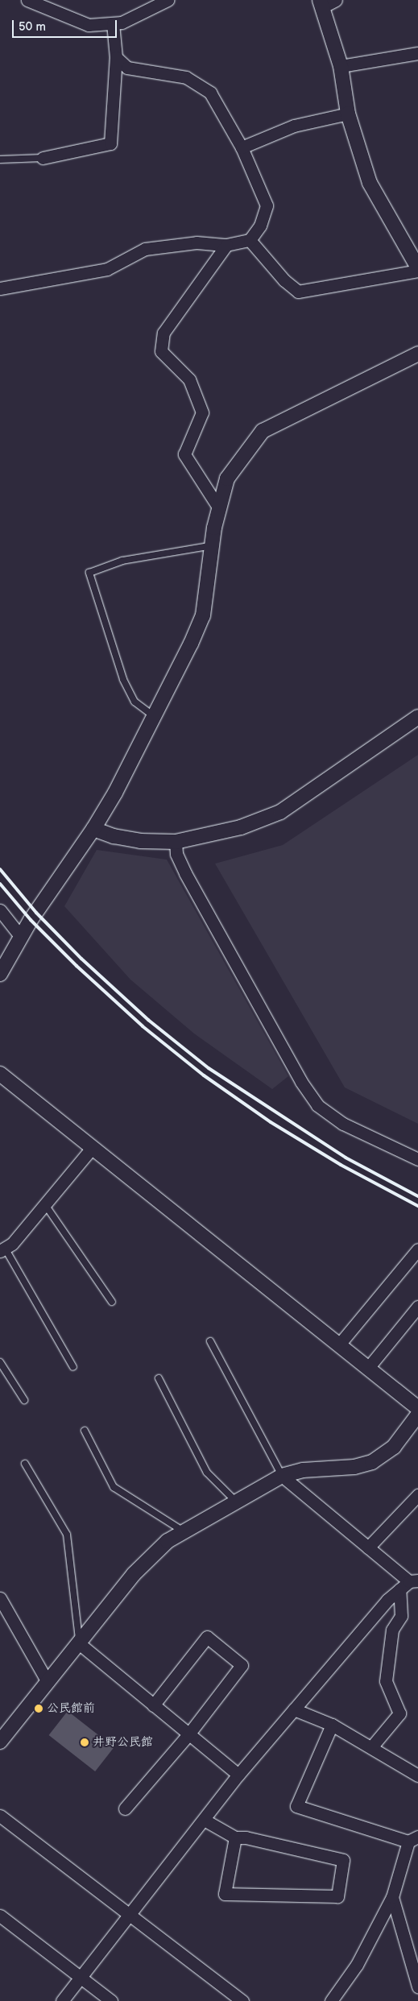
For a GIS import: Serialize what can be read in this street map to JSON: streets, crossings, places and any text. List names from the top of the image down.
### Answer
{
  "places": ["公民館前", "井野公民館"],
  "scale_bar": "50 m"
}
